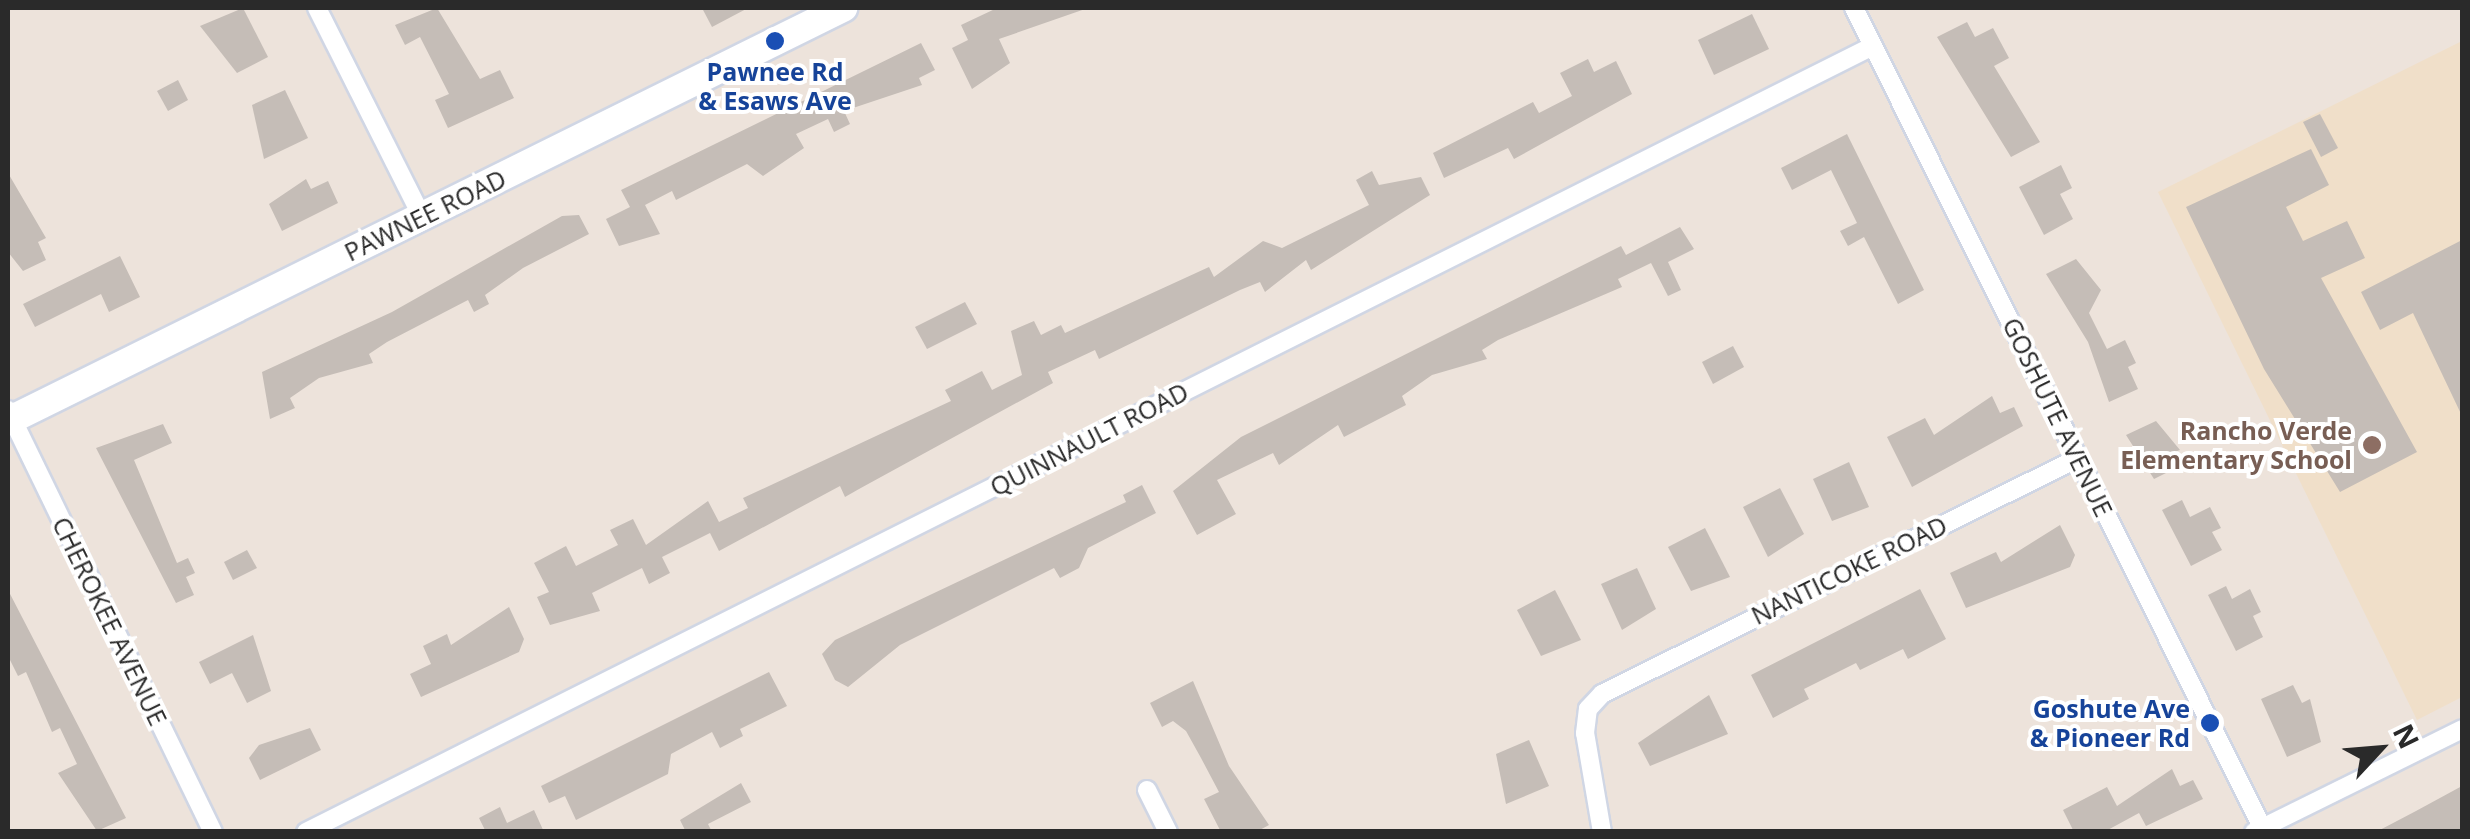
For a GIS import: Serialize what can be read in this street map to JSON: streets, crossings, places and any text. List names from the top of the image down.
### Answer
{
  "streets": {
    "street": [
      "PAWNEE ROAD",
      "GOSHUTE AVENUE",
      "QUINNAULT ROAD",
      "NANTICOKE ROAD",
      "CHEROKEE AVENUE"
    ]
  },
  "crossings": [
    ["PAWNEE ROAD", "CHEROKEE AVENUE"],
    ["GOSHUTE AVENUE", "QUINNAULT ROAD"],
    ["GOSHUTE AVENUE", "NANTICOKE ROAD"]
  ],
  "places": ["Pawnee Rd & Esaws Ave", "Rancho Verde Elementary School", "Goshute Ave & Pioneer Rd"],
  "north": "top right"
}
